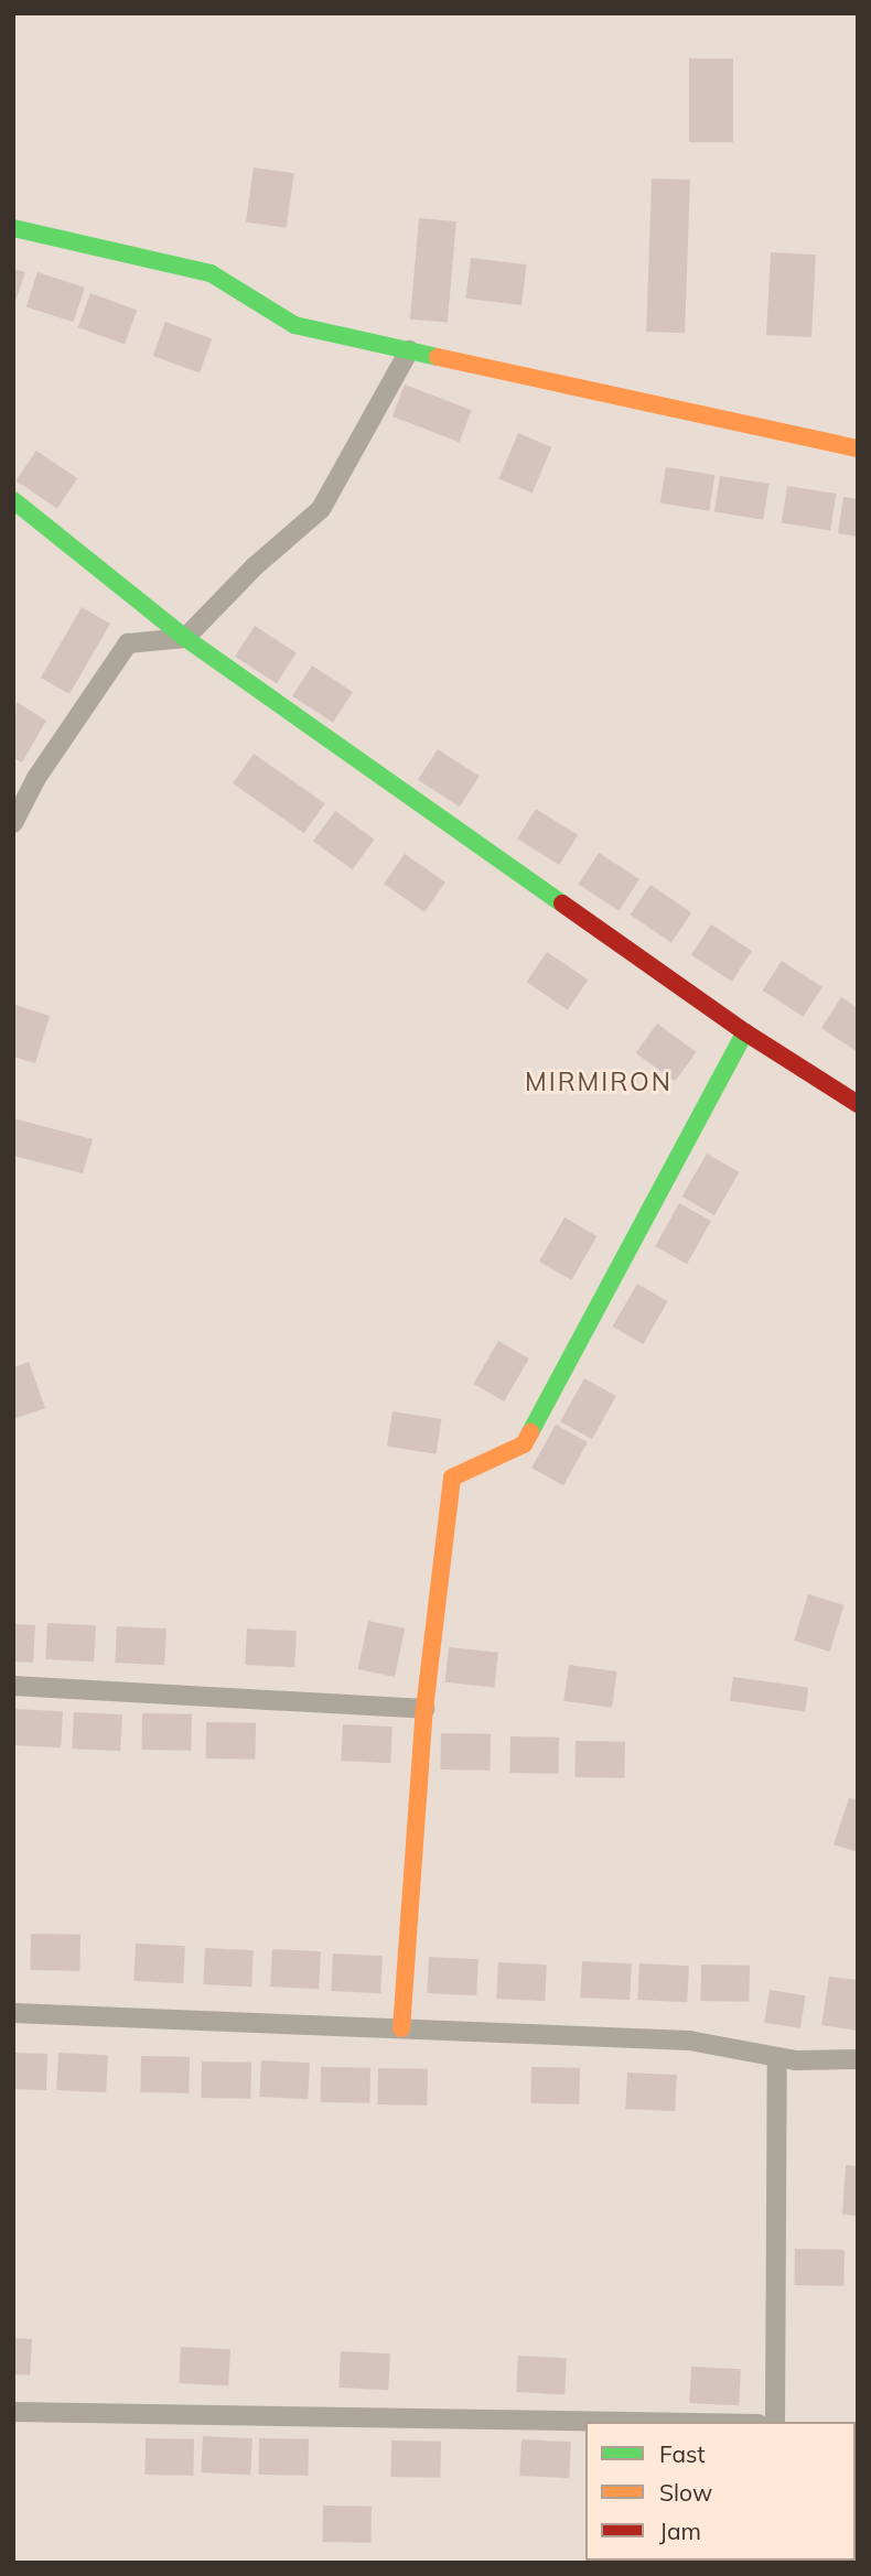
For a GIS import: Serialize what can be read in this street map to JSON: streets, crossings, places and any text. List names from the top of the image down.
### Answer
{
  "districts": ["MIRMIRON"],
  "legend": ["Fast", "Slow", "Jam"]
}
